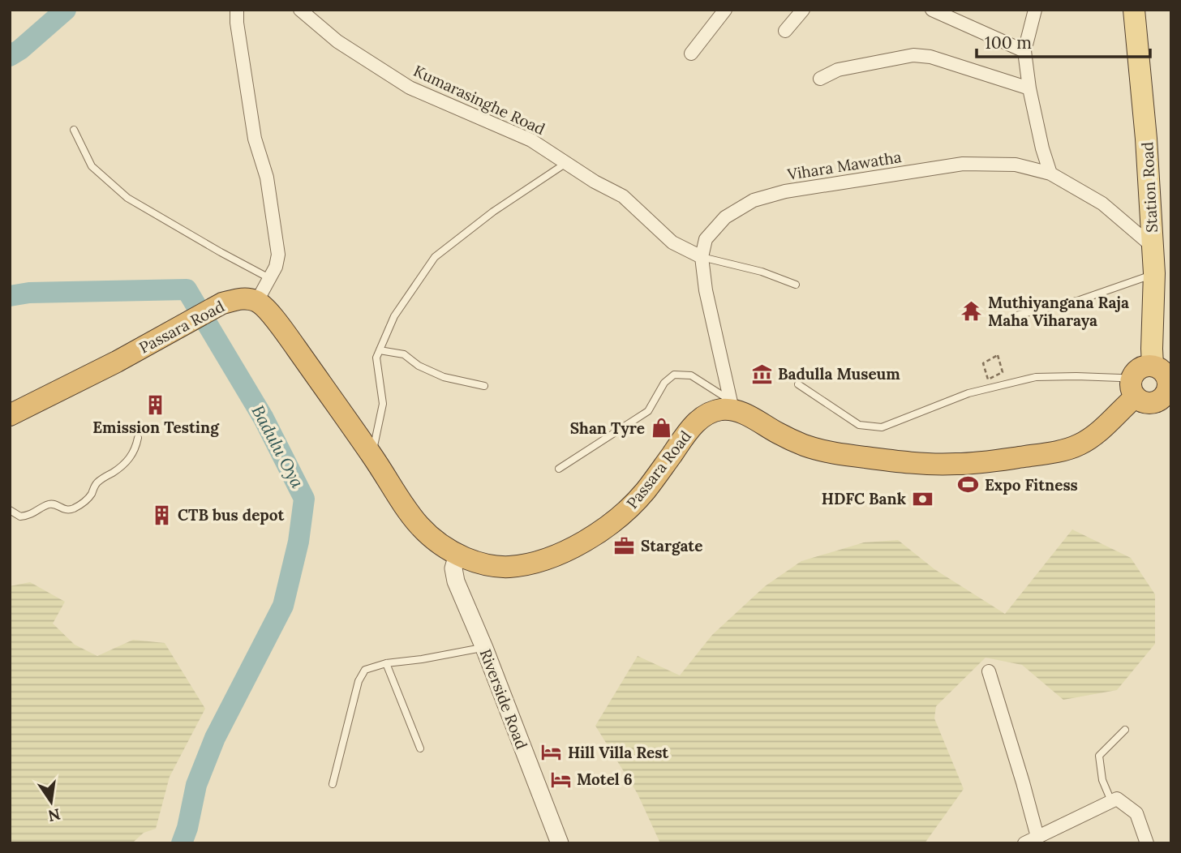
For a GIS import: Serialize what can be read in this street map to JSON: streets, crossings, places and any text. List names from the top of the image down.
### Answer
{
  "streets": {
    "highway": ["Passara Road"],
    "main road": ["Station Road"],
    "street": ["Kumarasinghe Road", "Vihara Mawatha", "Riverside Road"]
  },
  "crossings": [
    ["Kumarasinghe Road", "Vihara Mawatha"],
    ["Vihara Mawatha", "Station Road"],
    ["Vihara Mawatha", "Passara Road"],
    ["Passara Road", "Riverside Road"]
  ],
  "water": ["Badulu Oya"],
  "places": {
    "temple": ["Muthiyangana Raja Maha Viharaya"],
    "museum": ["Badulla Museum"],
    "building": ["Emission Testing", "CTB bus depot"],
    "shop": ["Shan Tyre"],
    "sports": ["Expo Fitness"],
    "bank": ["HDFC Bank"],
    "office": ["Stargate"],
    "hotel": ["Hill Villa Rest", "Motel 6"]
  },
  "scale_bar": "100 m",
  "north": "bottom"
}
